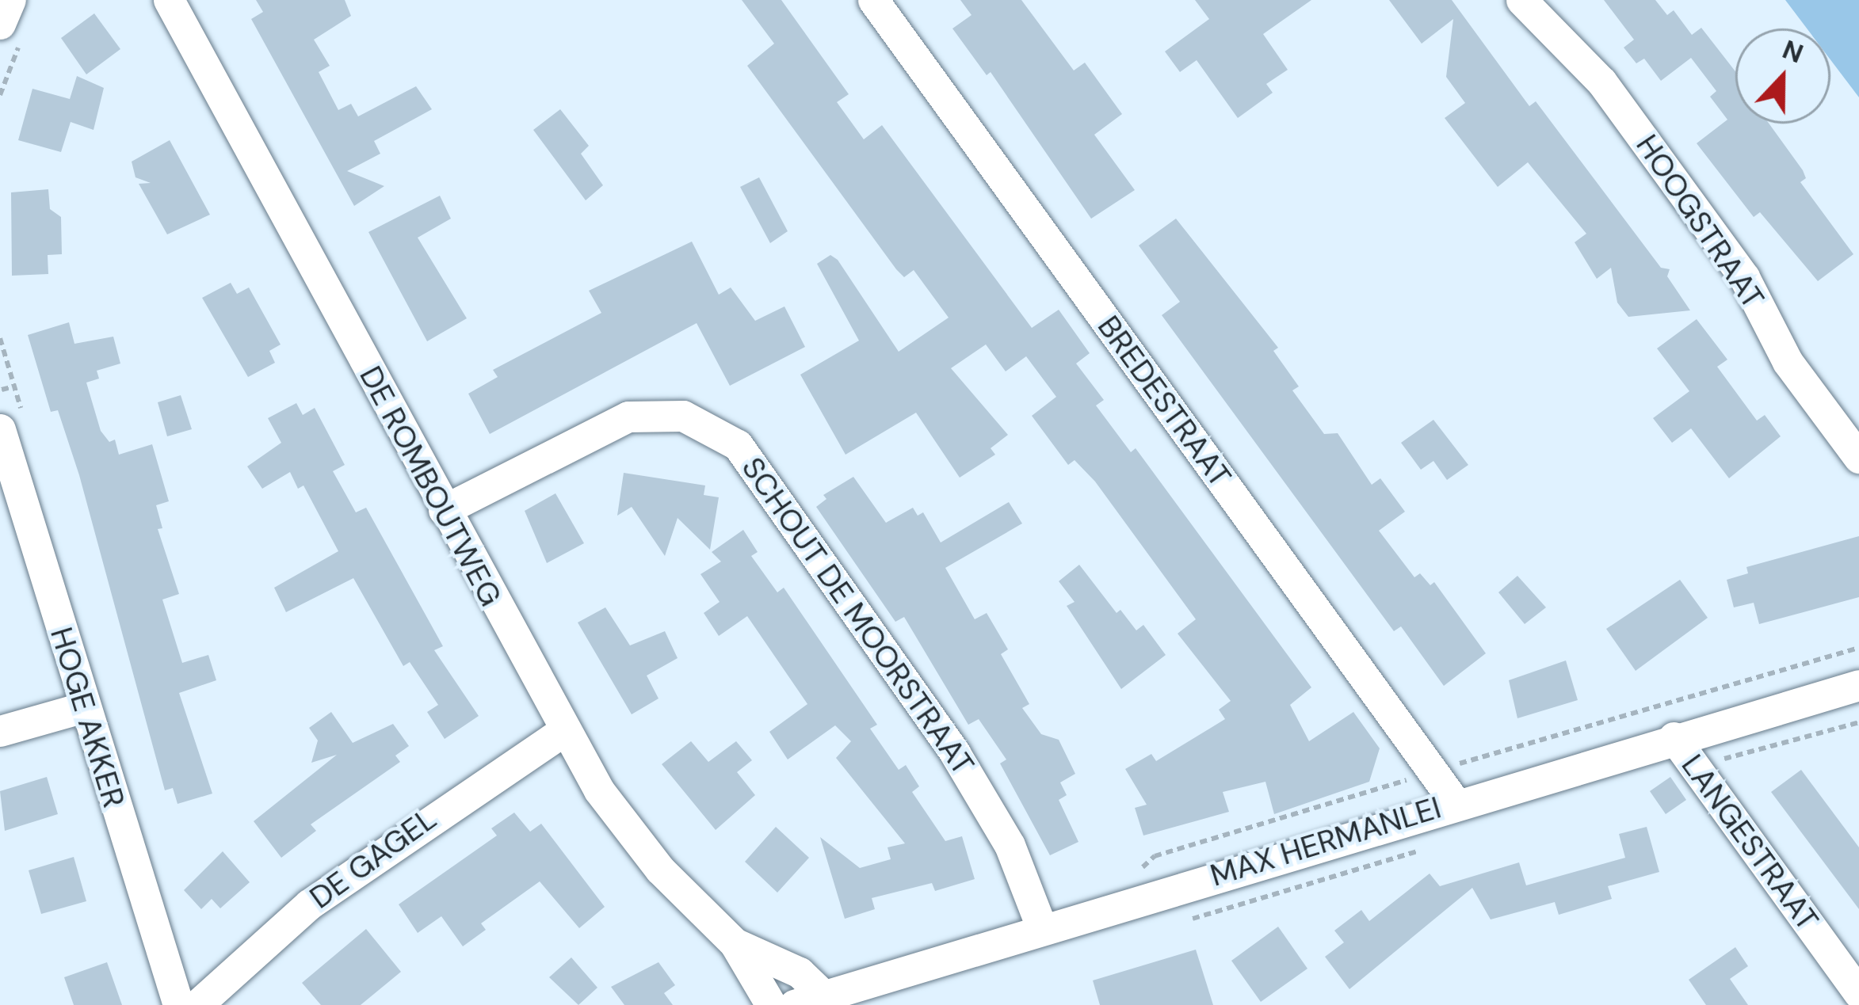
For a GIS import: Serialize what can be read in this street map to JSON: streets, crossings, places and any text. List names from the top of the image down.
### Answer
{
  "streets": {
    "street": [
      "HOOGSTRAAT",
      "BREDESTRAAT",
      "DE ROMBOUTWEG",
      "SCHOUT DE MOORSTRAAT",
      "HOGE AKKER",
      "MAX HERMANLEI",
      "LANGESTRAAT",
      "DE GAGEL"
    ]
  },
  "crossings": [
    ["BREDESTRAAT", "MAX HERMANLEI"],
    ["DE ROMBOUTWEG", "SCHOUT DE MOORSTRAAT"],
    ["DE ROMBOUTWEG", "MAX HERMANLEI"],
    ["DE ROMBOUTWEG", "DE GAGEL"],
    ["SCHOUT DE MOORSTRAAT", "MAX HERMANLEI"],
    ["MAX HERMANLEI", "LANGESTRAAT"]
  ],
  "north": "top"
}
